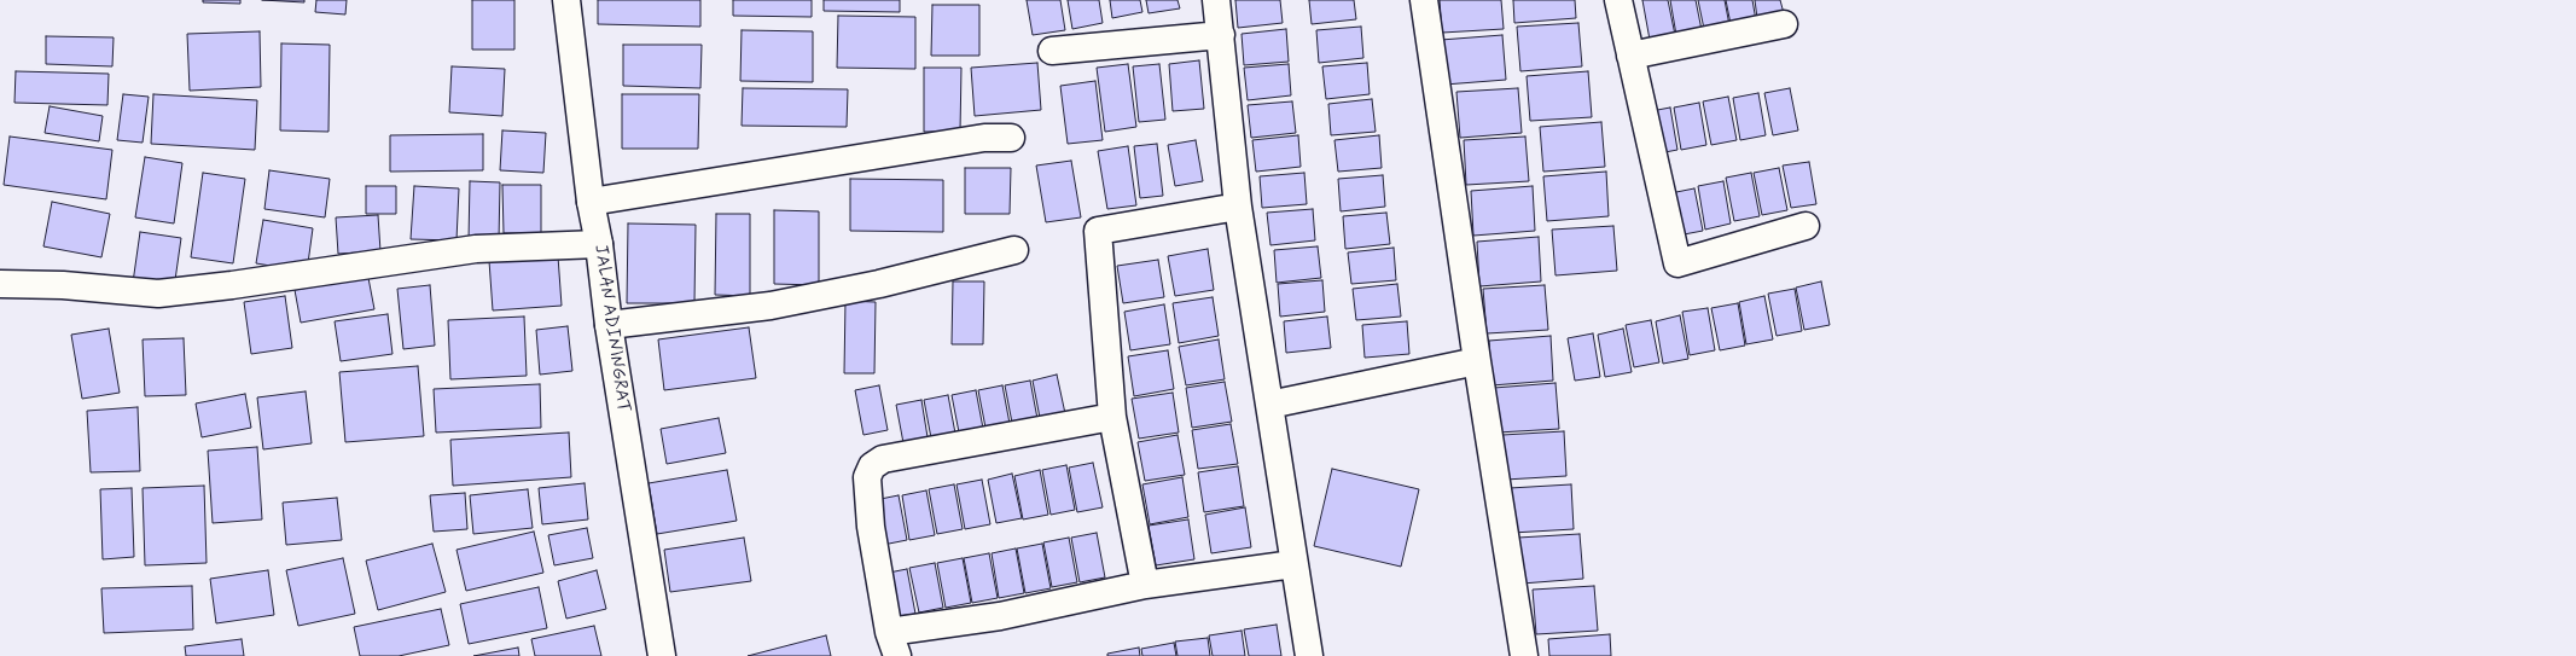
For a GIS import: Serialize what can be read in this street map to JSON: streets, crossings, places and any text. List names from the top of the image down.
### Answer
{
  "streets": {
    "street": ["JALAN ADININGRAT"]
  }
}
